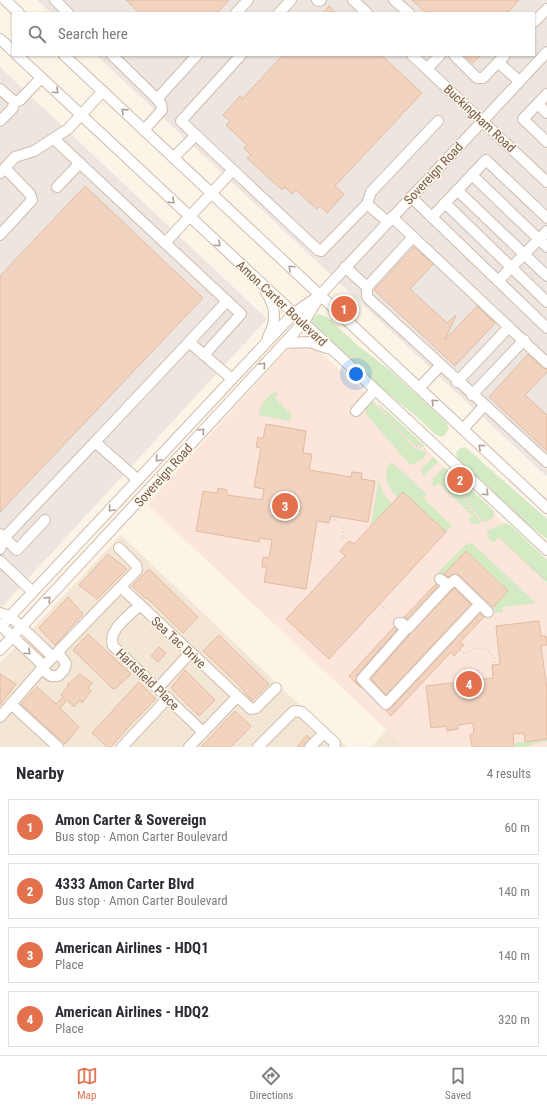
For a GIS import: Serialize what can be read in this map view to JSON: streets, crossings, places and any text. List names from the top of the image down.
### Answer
{
  "streets": {
    "street": [
      "Buckingham Road",
      "Sovereign Road",
      "Amon Carter Boulevard",
      "Sea Tac Drive",
      "Hartsfield Place"
    ]
  },
  "crossings": [
    ["Buckingham Road", "Sovereign Road"],
    ["Sovereign Road", "Amon Carter Boulevard"],
    ["Sea Tac Drive", "Hartsfield Place"]
  ],
  "page": {
    "search": "Search here",
    "pins": [
      "1",
      "2",
      "3",
      "4"
    ],
    "heading": ["Nearby", "4 results"],
    "list": [
      {
        "mark": "1",
        "name": "Amon Carter & Sovereign",
        "note": "Bus stop · Amon Carter Boulevard",
        "value": "60 m"
      },
      {
        "mark": "2",
        "name": "4333 Amon Carter Blvd",
        "note": "Bus stop · Amon Carter Boulevard",
        "value": "140 m"
      },
      {
        "mark": "3",
        "name": "American Airlines - HDQ1",
        "note": "Place",
        "value": "140 m"
      },
      {
        "mark": "4",
        "name": "American Airlines - HDQ2",
        "note": "Place",
        "value": "320 m"
      }
    ],
    "nav": ["Map", "Directions", "Saved"]
  }
}
